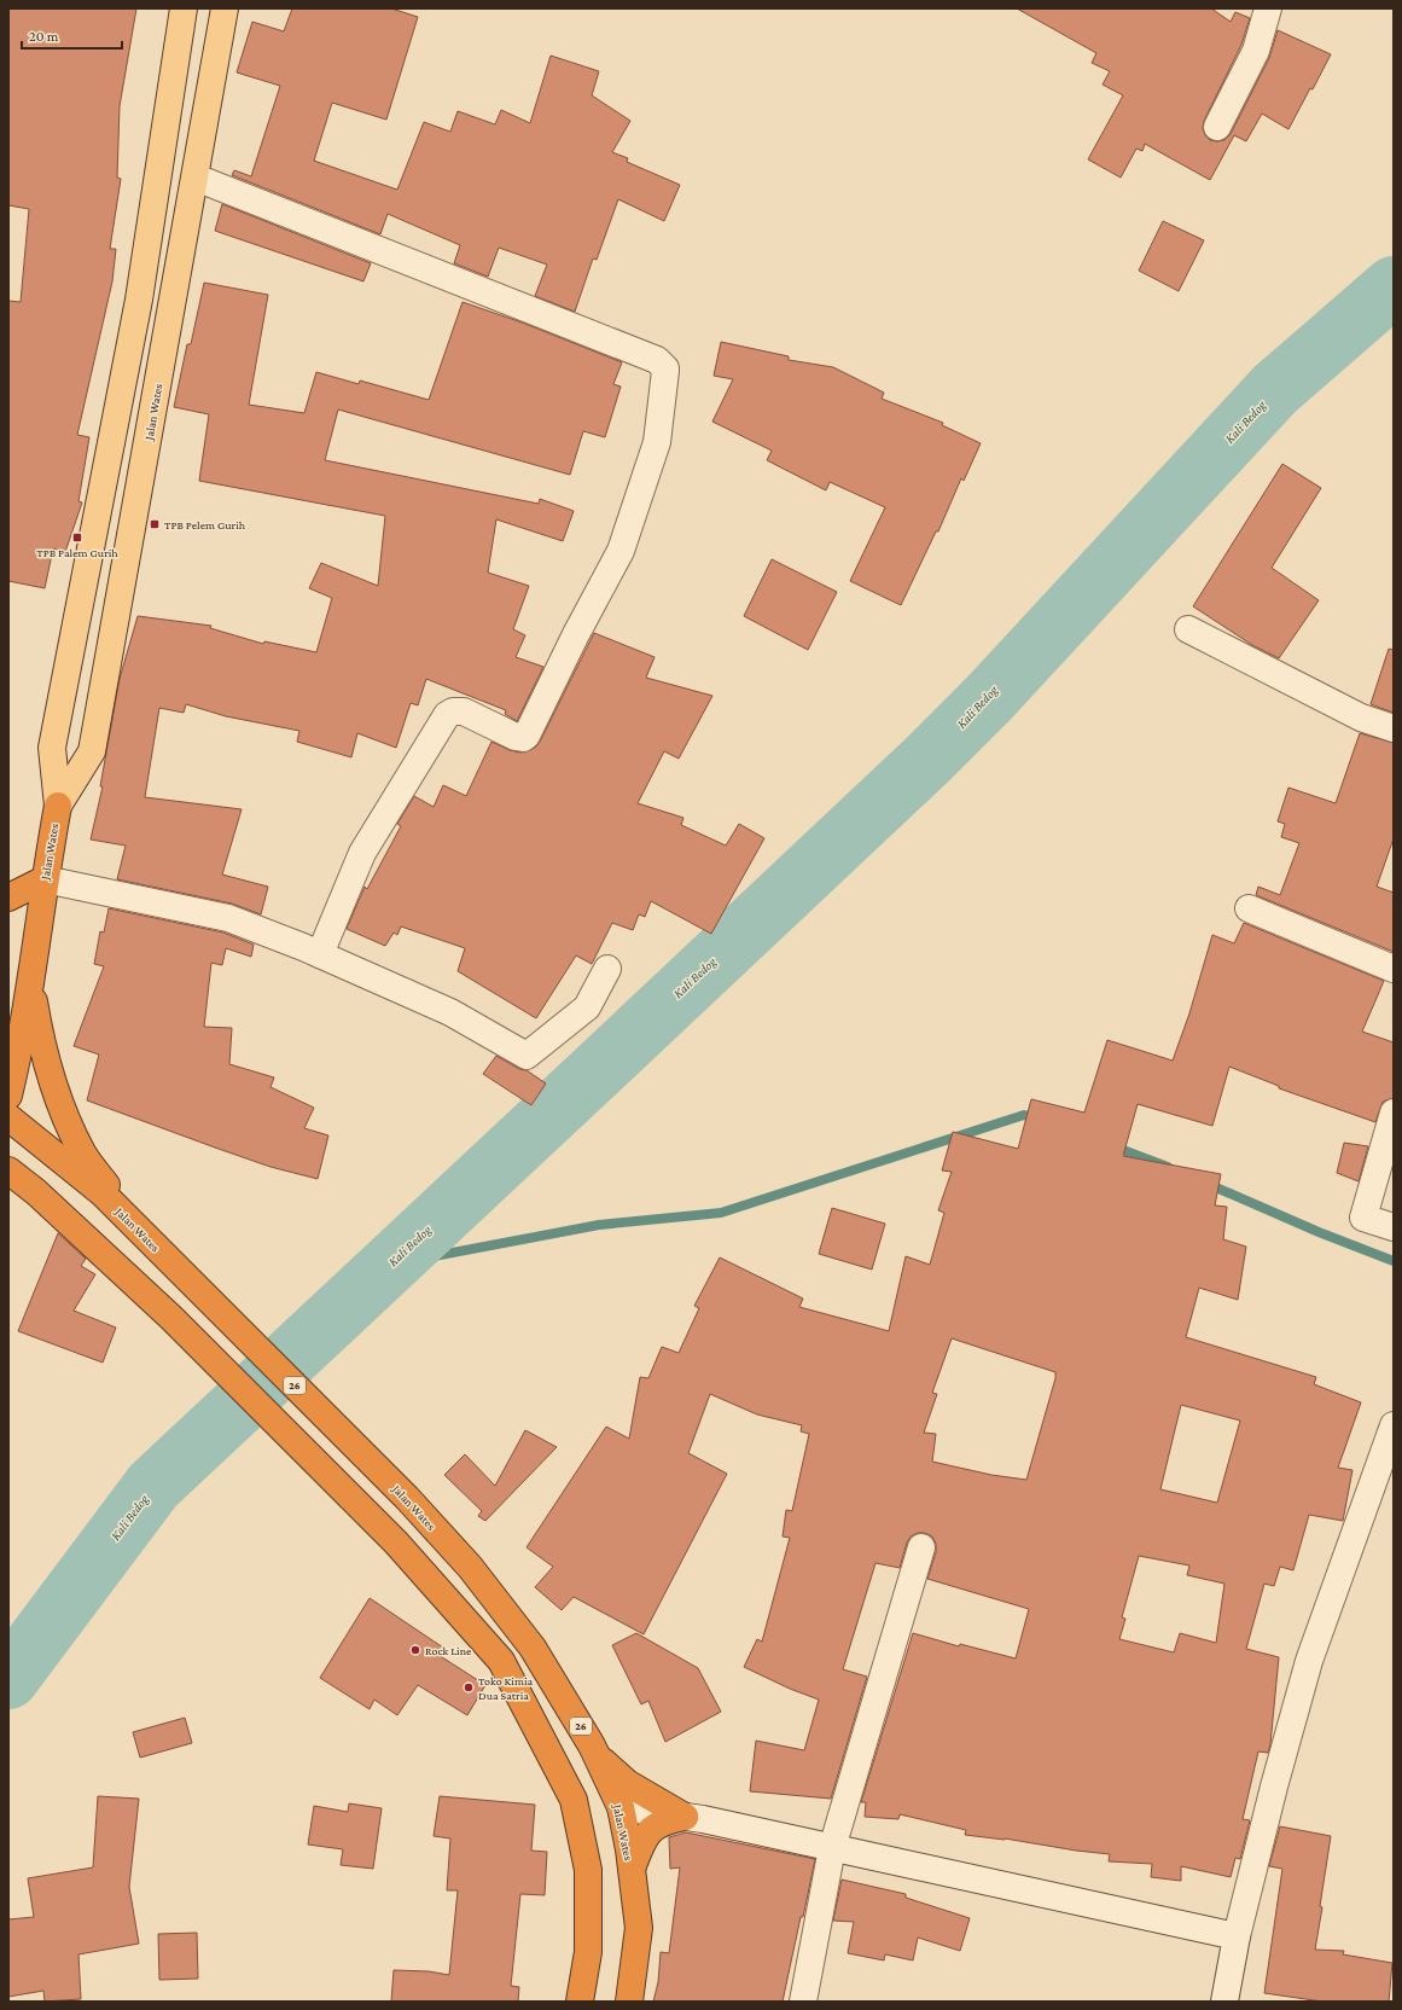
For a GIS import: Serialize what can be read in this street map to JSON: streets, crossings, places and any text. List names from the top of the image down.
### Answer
{
  "streets": {
    "highway": ["Jalan Wates", "26"]
  },
  "water": ["Kali Bedog"],
  "places": {
    "transit": ["TPB Pelem Gurih", "TPB Palem Gurih"],
    "other": ["Rock Line", "Toko Kimia Dua Satria"]
  },
  "scale_bar": "20 m"
}
